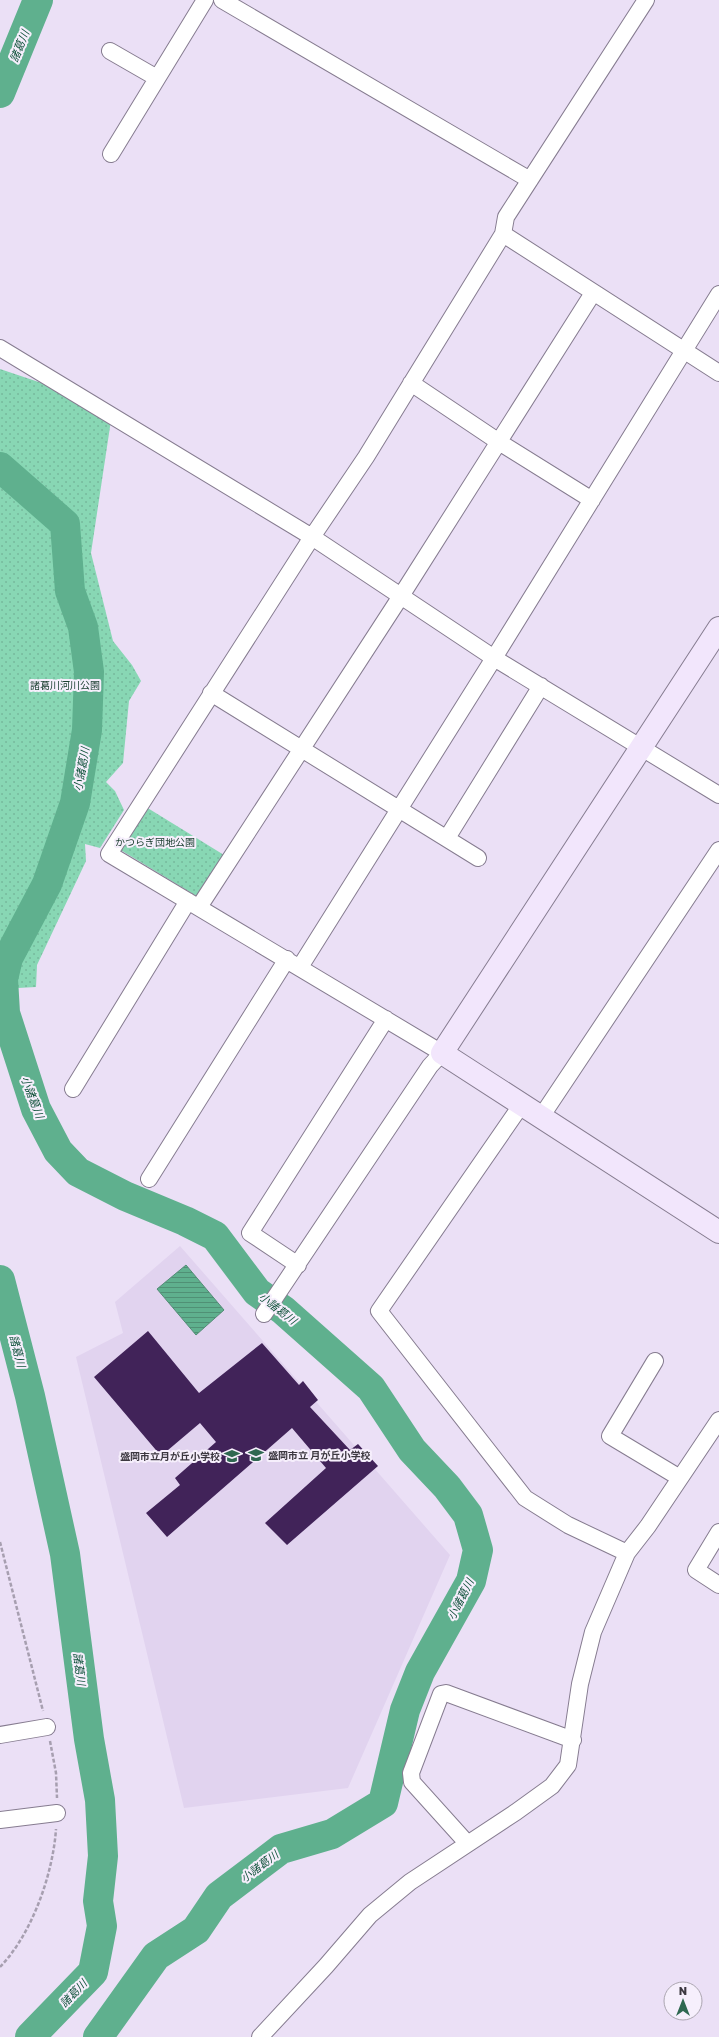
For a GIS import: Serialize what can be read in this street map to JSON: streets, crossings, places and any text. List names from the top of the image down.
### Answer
{
  "water": ["諸葛川", "小諸葛川"],
  "parks": ["諸葛川河川公園", "かつらぎ団地公園"],
  "places": {
    "school or university": ["盛岡市立 月が丘小学校", "盛岡市立月が丘小学校"]
  },
  "north": "top"
}
